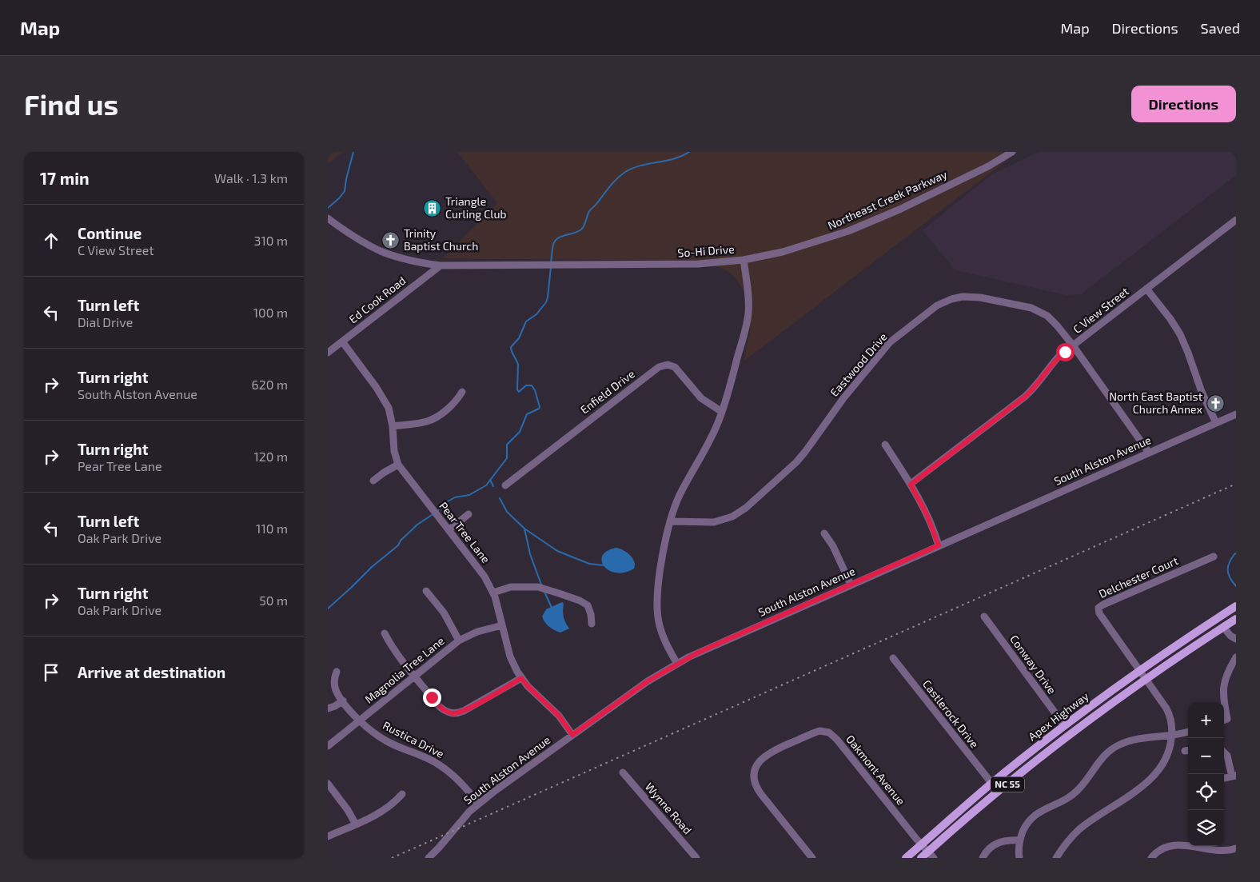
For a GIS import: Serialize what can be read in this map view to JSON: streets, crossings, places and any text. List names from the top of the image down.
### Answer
{
  "streets": {
    "main road": ["Apex Highway", "NC 55"],
    "street": [
      "Northeast Creek Parkway",
      "So-Hi Drive",
      "Ed Cook Road",
      "C View Street",
      "Eastwood Drive",
      "Enfield Drive",
      "South Alston Avenue",
      "Pear Tree Lane",
      "Delchester Court",
      "Conway Drive",
      "Magnolia Tree Lane",
      "Castlerock Drive",
      "Rustica Drive",
      "Oakmont Avenue",
      "Wynne Road"
    ]
  },
  "crossings": [
    ["Northeast Creek Parkway", "So-Hi Drive"],
    ["So-Hi Drive", "Ed Cook Road"],
    ["So-Hi Drive", "Eastwood Drive"],
    ["So-Hi Drive", "Enfield Drive"],
    ["So-Hi Drive", "South Alston Avenue"],
    ["Ed Cook Road", "Pear Tree Lane"],
    ["C View Street", "Eastwood Drive"],
    ["Eastwood Drive", "South Alston Avenue"],
    ["South Alston Avenue", "Pear Tree Lane"],
    ["South Alston Avenue", "Rustica Drive"],
    ["Pear Tree Lane", "Magnolia Tree Lane"],
    ["Delchester Court", "Apex Highway"],
    ["Conway Drive", "Apex Highway"],
    ["Magnolia Tree Lane", "Rustica Drive"],
    ["Castlerock Drive", "Apex Highway"],
    ["Apex Highway", "Oakmont Avenue"]
  ],
  "places": {
    "building": ["Triangle Curling Club"],
    "church": ["Trinity Baptist Church", "North East Baptist Church Annex"]
  },
  "page": {
    "header": "Map",
    "nav": ["Map", "Directions", "Saved"],
    "buttons": "Directions",
    "title": "Find us",
    "heading": ["17 min", "Walk · 1.3 km"],
    "list": [
      ["Continue", "C View Street", "310 m"],
      ["Turn left", "Dial Drive", "100 m"],
      ["Turn right", "South Alston Avenue", "620 m"],
      ["Turn right", "Pear Tree Lane", "120 m"],
      ["Turn left", "Oak Park Drive", "110 m"],
      ["Turn right", "Oak Park Drive", "50 m"],
      "Arrive at destination"
    ],
    "map_buttons": ["+", "−"]
  }
}
